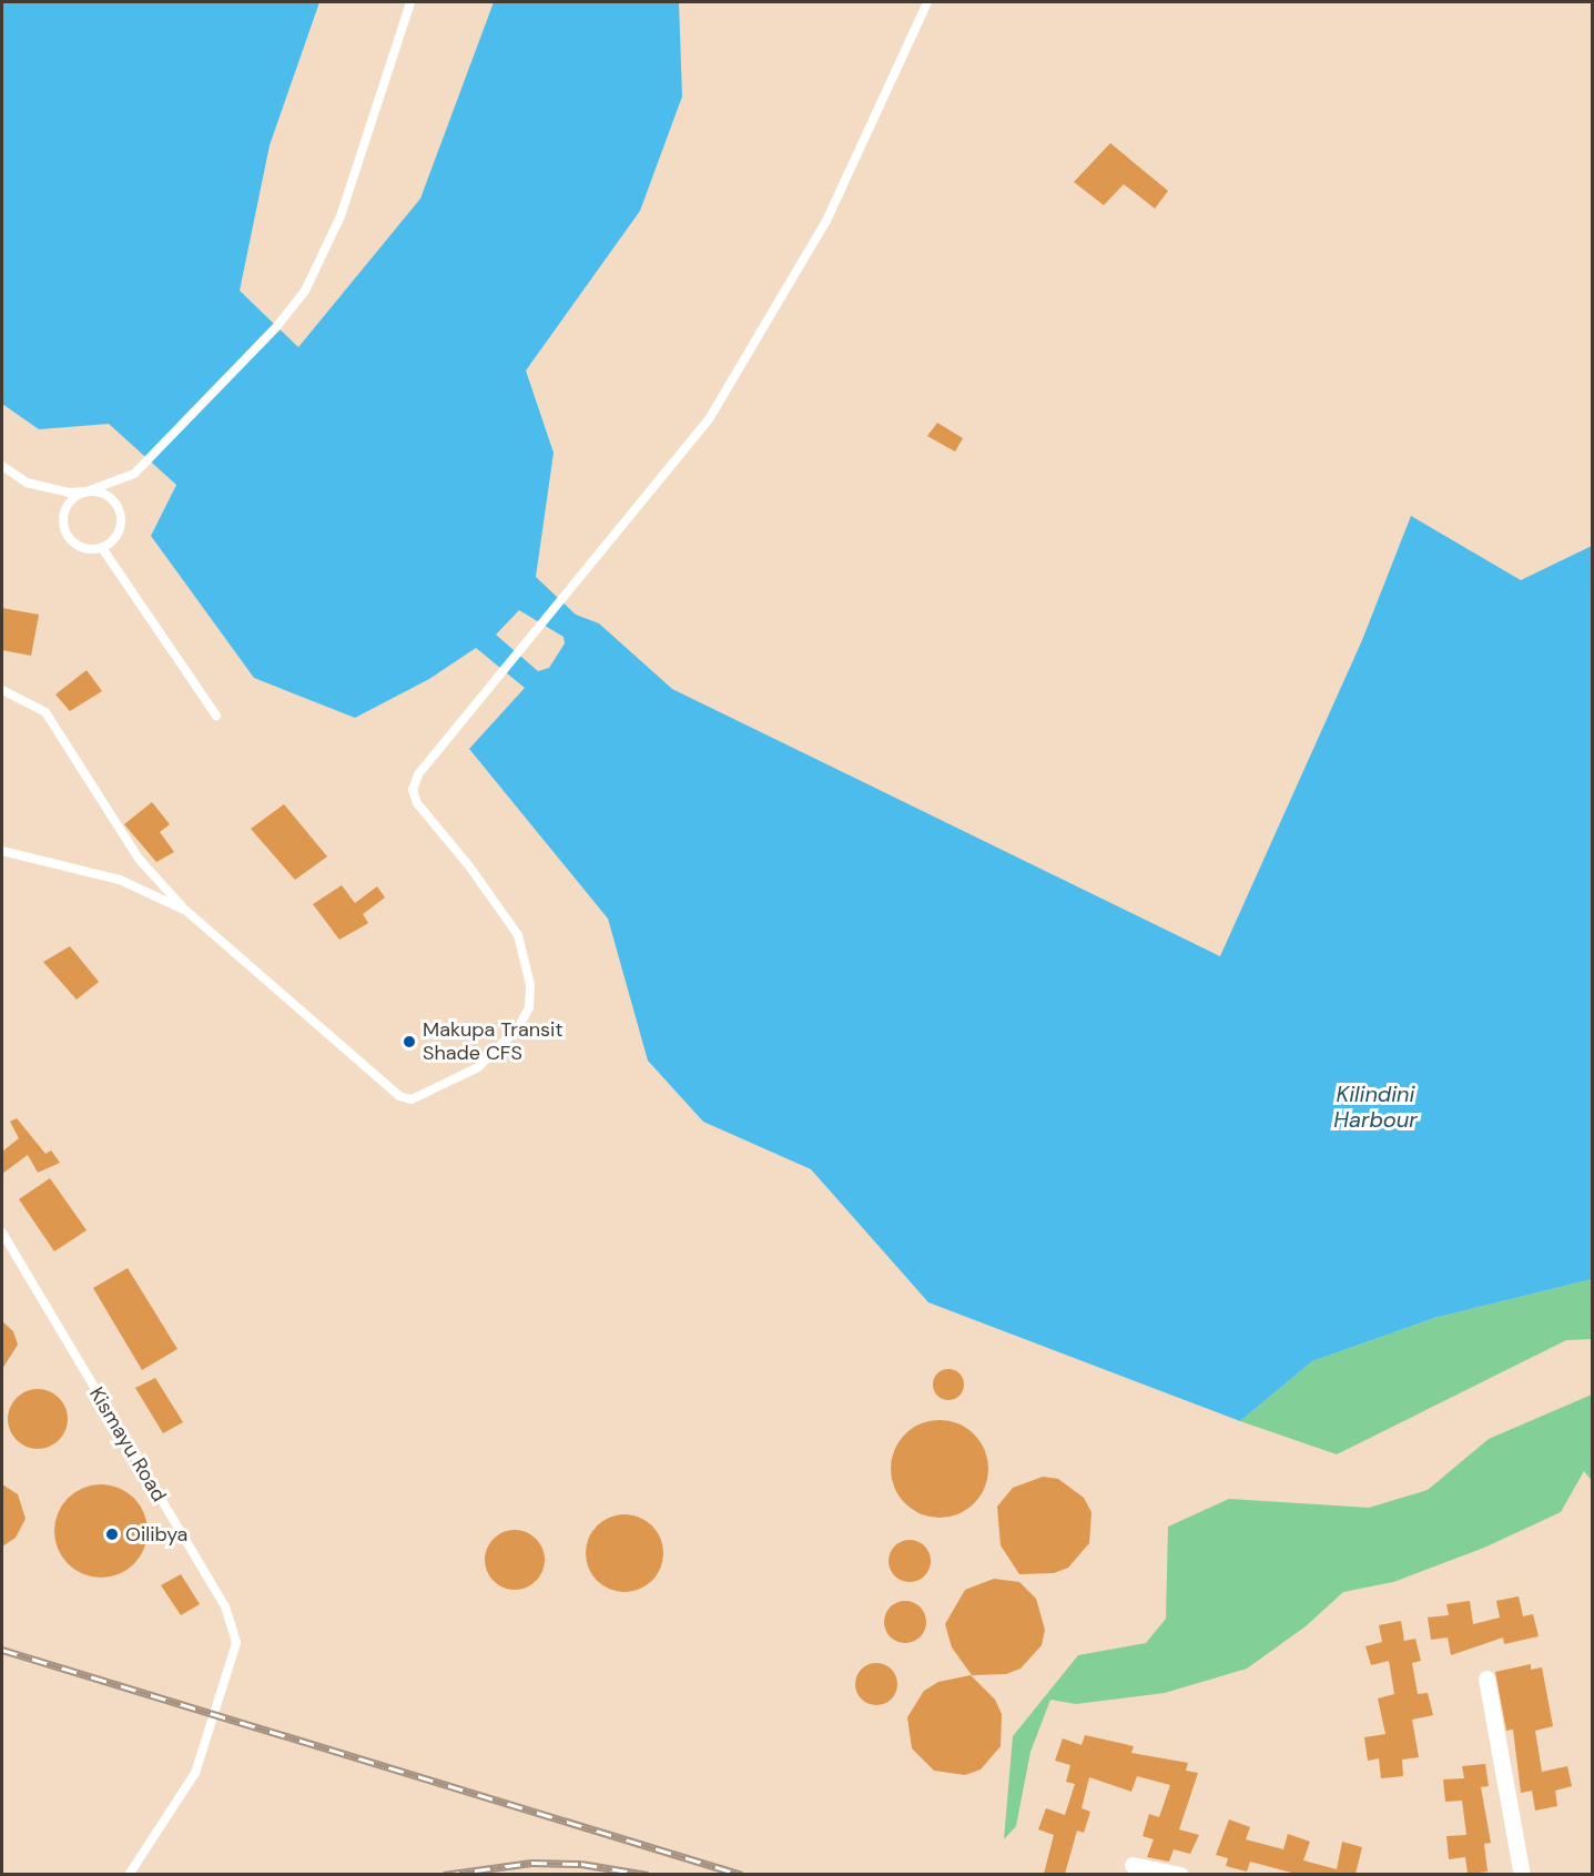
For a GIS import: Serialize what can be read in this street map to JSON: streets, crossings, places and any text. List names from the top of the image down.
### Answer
{
  "streets": {
    "lane": ["Kismayu Road"]
  },
  "water": ["Kilindini Harbour"],
  "places": ["Makupa Transit Shade CFS", "Oilibya"]
}
